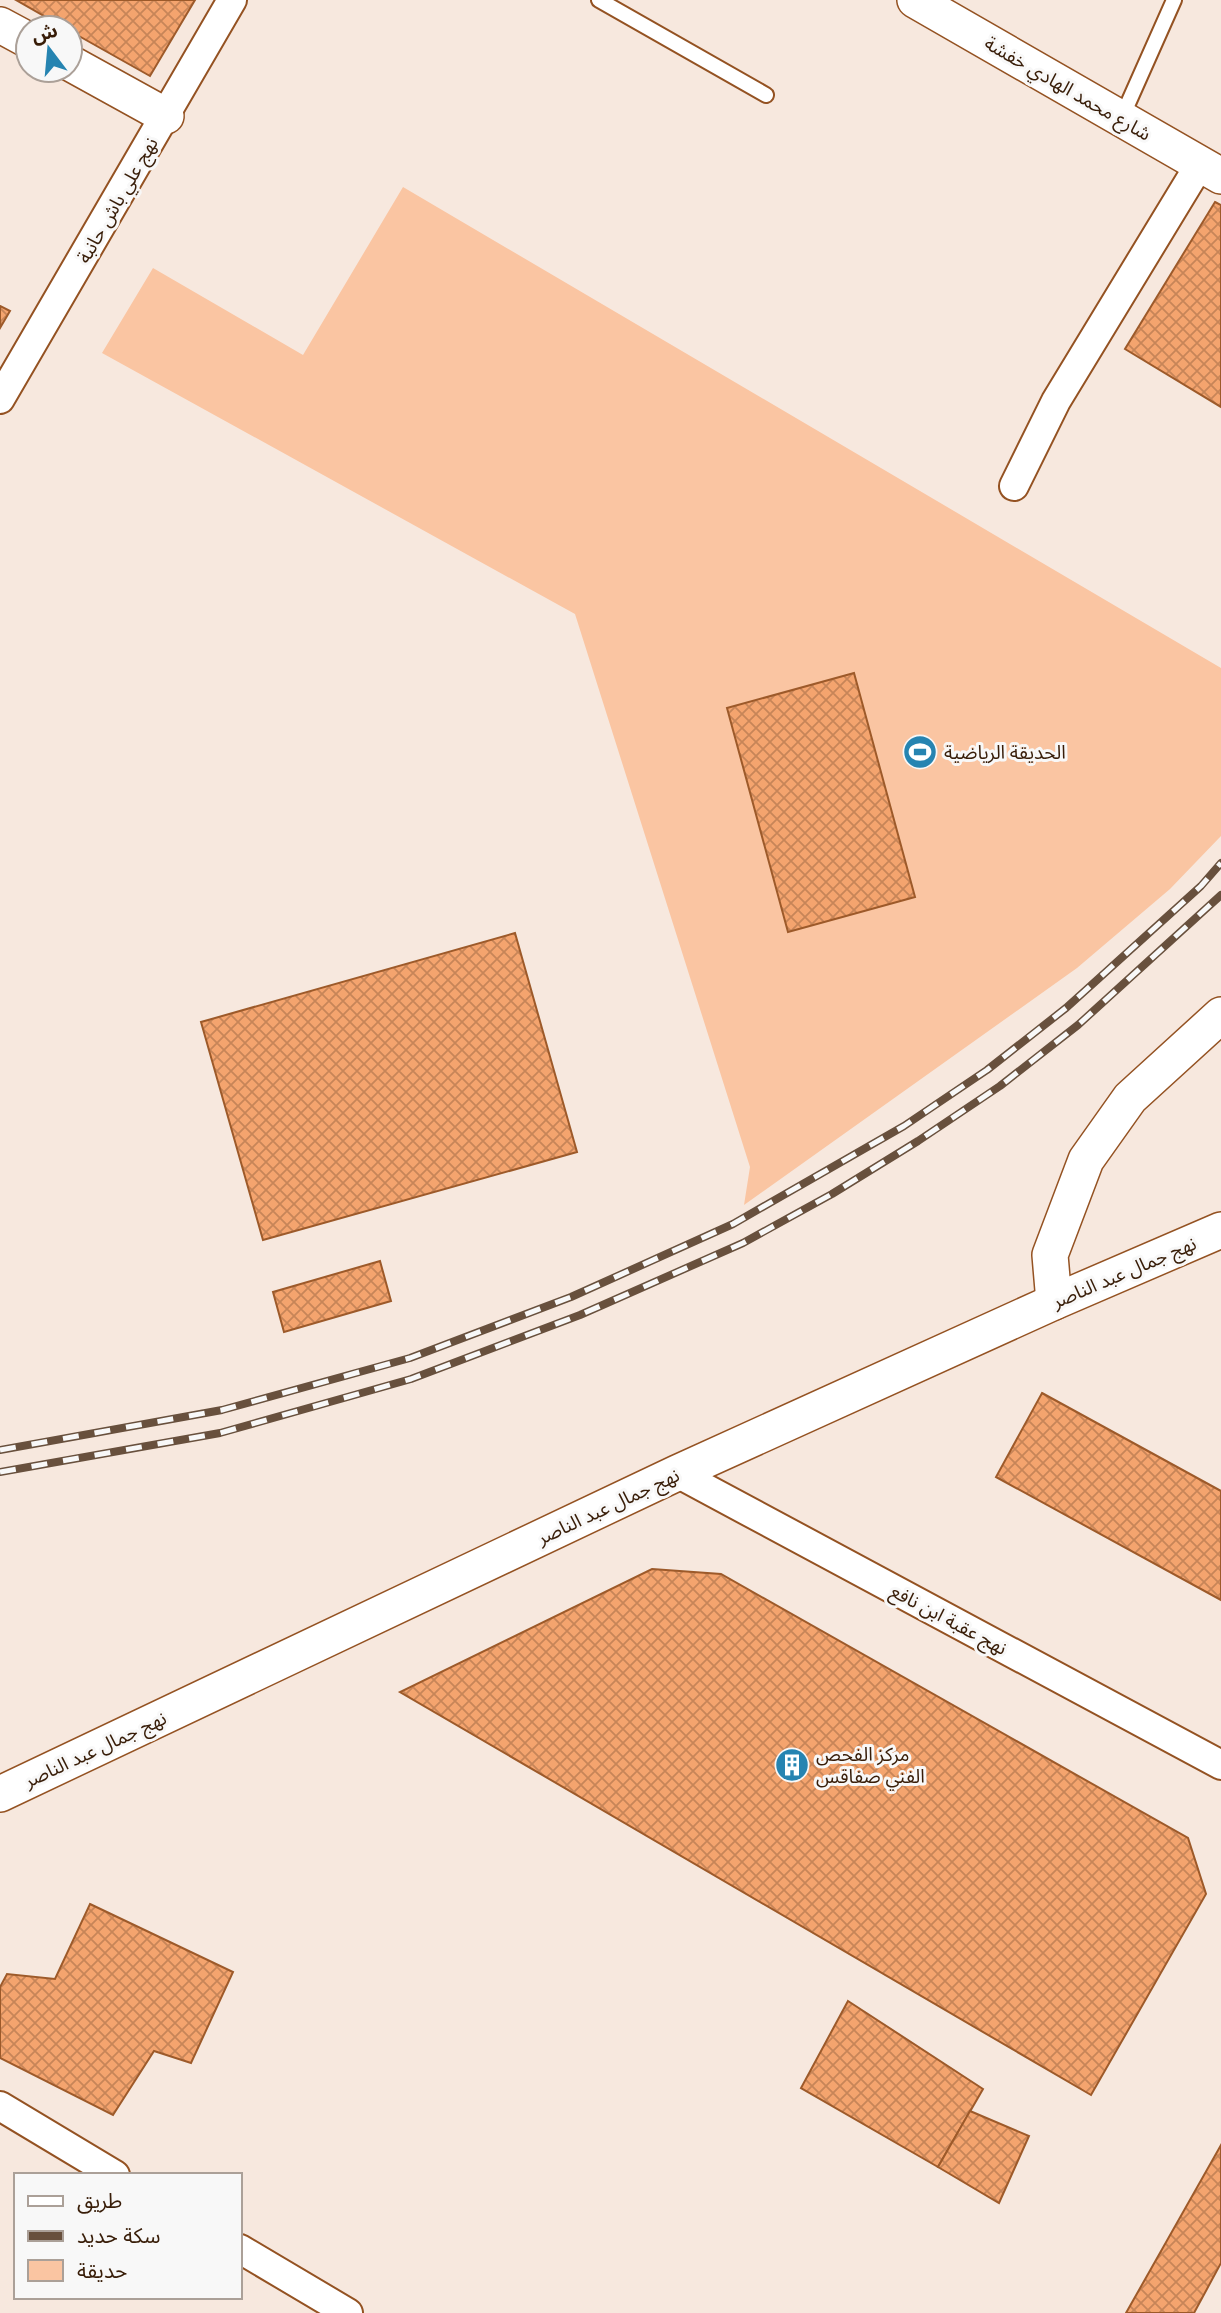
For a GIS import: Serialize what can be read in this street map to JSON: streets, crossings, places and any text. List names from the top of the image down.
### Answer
{
  "streets": {
    "street": [
      "شارع محمد الهادي خفشة",
      "نهج علي باش حانبة",
      "نهج جمال عبد الناصر",
      "نهج عقبة ابن نافع"
    ]
  },
  "crossings": [
    ["نهج جمال عبد الناصر", "نهج عقبة ابن نافع"]
  ],
  "places": {
    "sports": ["الحديقة الرياضية"],
    "building": ["مركز الفحص الفني صفاقس"]
  },
  "legend": ["طريق", "سكة حديد", "حديقة"],
  "north": "top"
}
